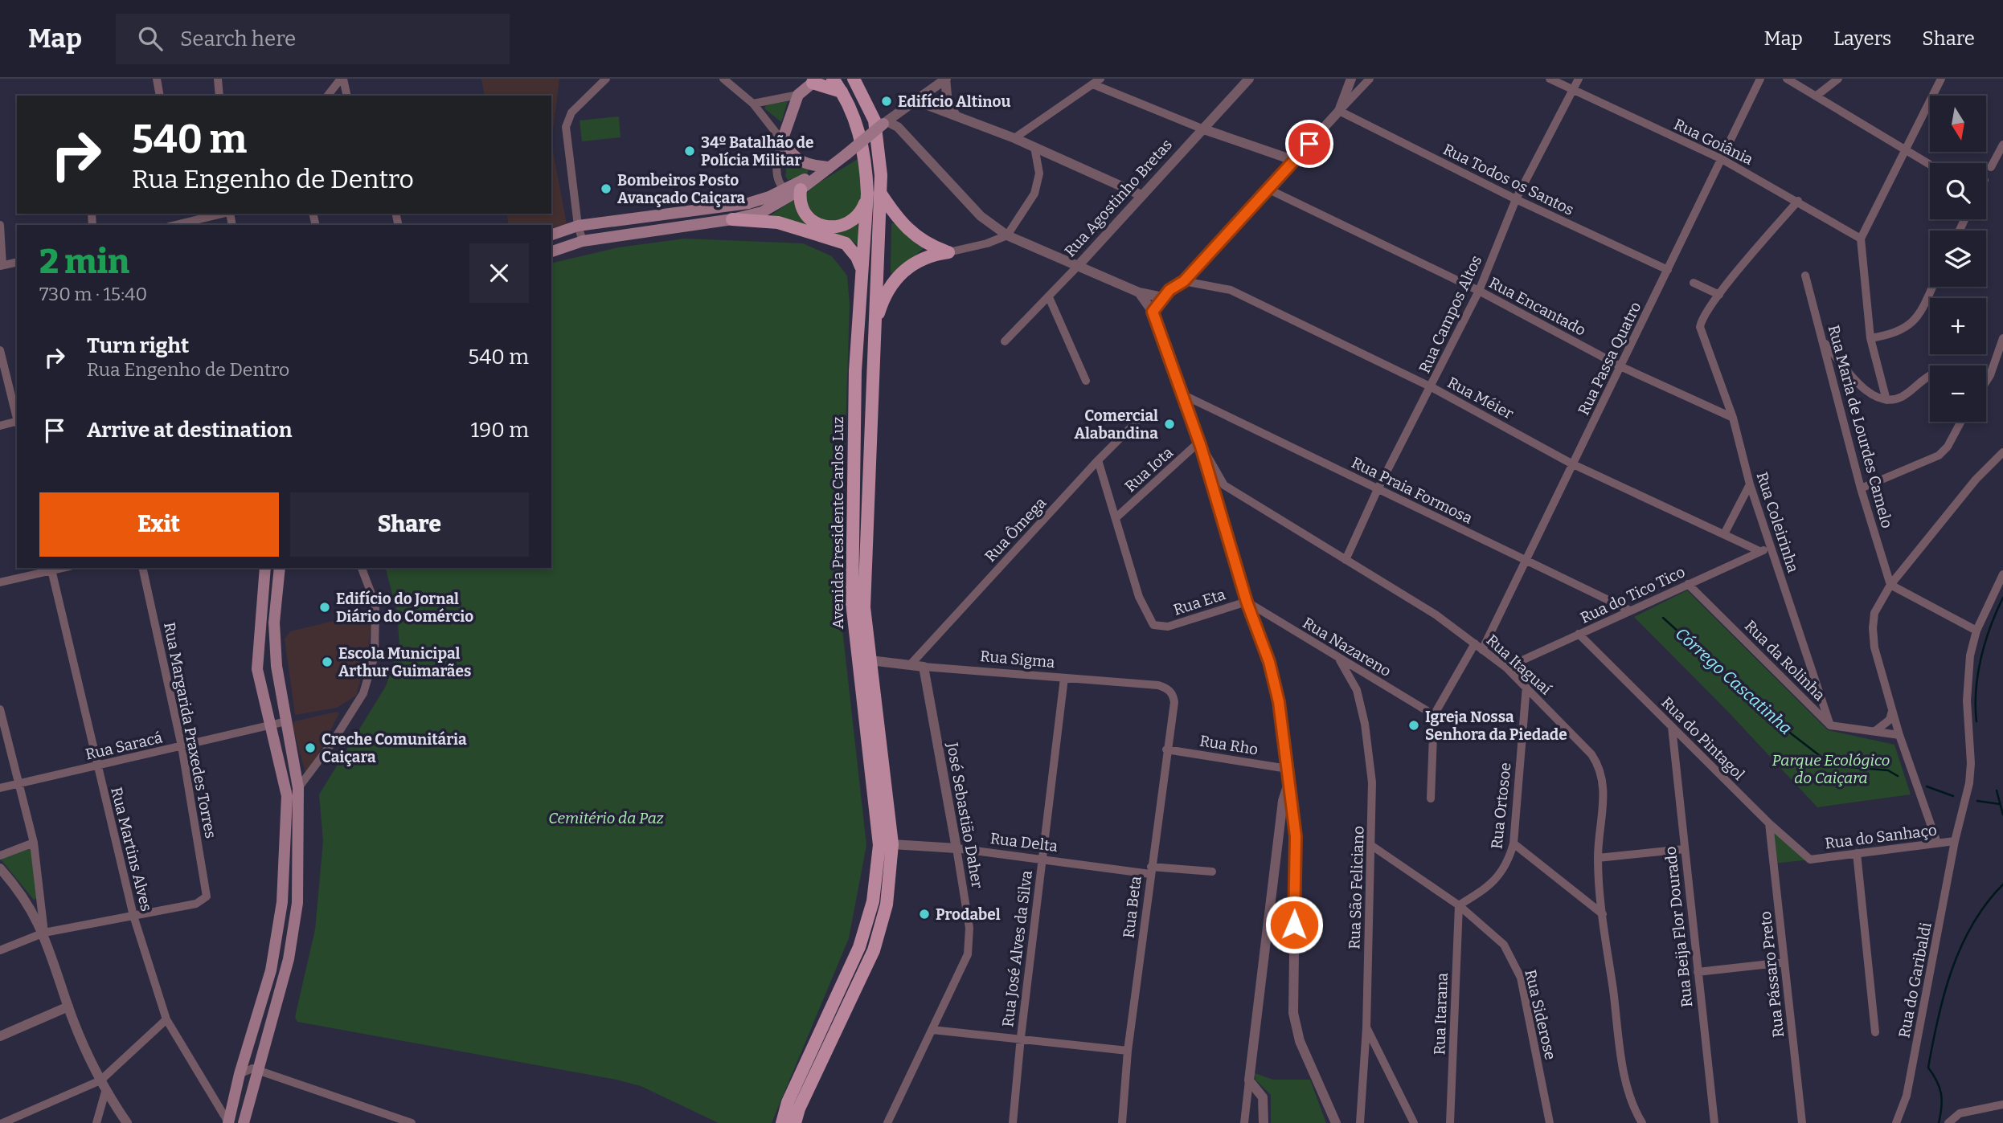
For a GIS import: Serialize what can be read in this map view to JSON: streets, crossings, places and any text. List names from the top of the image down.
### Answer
{
  "streets": {
    "main road": ["Avenida Presidente Carlos Luz"],
    "street": [
      "Rua Goiânia",
      "Rua Todos os Santos",
      "Rua Agostinho Bretas",
      "Rua Encantado",
      "Rua Campos Altos",
      "Rua Passa Quatro",
      "Rua Méier",
      "Rua Maria de Lourdes Camelo",
      "Rua Iota",
      "Rua Praia Formosa",
      "Rua Coleirinha",
      "Rua Ômega",
      "Rua do Tico Tico",
      "Rua Eta",
      "Rua Nazareno",
      "Rua Sigma",
      "Rua da Rolinha",
      "Rua Itaguaí",
      "Rua Margarida Praxedes Torres",
      "Rua do Pintagol",
      "Rua Rho",
      "Rua Saracá",
      "Rua Ortosoe",
      "José Sebastião Daher",
      "Rua do Sanhaço",
      "Rua Delta",
      "Rua Martins Alves",
      "Rua São Feliciano",
      "Rua Beta",
      "Rua Beija Flor Dourado",
      "Rua José Alves da Silva",
      "Rua Pássaro Preto",
      "Rua do Garibaldi",
      "Rua Itarana",
      "Rua Siderose"
    ]
  },
  "crossings": [
    ["Rua Goiânia", "Rua Campos Altos"],
    ["Rua Goiânia", "Rua Passa Quatro"],
    ["Rua Todos os Santos", "Rua Campos Altos"],
    ["Rua Todos os Santos", "Rua Passa Quatro"],
    ["Rua Encantado", "Rua Campos Altos"],
    ["Rua Encantado", "Rua Passa Quatro"],
    ["Rua Encantado", "Rua Coleirinha"],
    ["Rua Campos Altos", "Rua Méier"],
    ["Rua Campos Altos", "Rua Praia Formosa"],
    ["Rua Campos Altos", "Rua Itaguaí"],
    ["Rua Passa Quatro", "Rua Méier"],
    ["Rua Passa Quatro", "Rua Praia Formosa"],
    ["Rua Passa Quatro", "Rua Nazareno"],
    ["Rua Passa Quatro", "Rua Itaguaí"],
    ["Rua Méier", "Rua do Tico Tico"],
    ["Rua Iota", "Rua Eta"],
    ["Rua Iota", "Rua Itaguaí"],
    ["Rua Praia Formosa", "Rua do Tico Tico"],
    ["Rua Coleirinha", "Rua do Tico Tico"],
    ["Rua Coleirinha", "Rua da Rolinha"],
    ["Avenida Presidente Carlos Luz", "Rua Sigma"],
    ["Avenida Presidente Carlos Luz", "Rua Delta"],
    ["Rua Ômega", "Rua Sigma"],
    ["Rua do Tico Tico", "Rua da Rolinha"],
    ["Rua do Tico Tico", "Rua Itaguaí"],
    ["Rua do Tico Tico", "Rua do Pintagol"],
    ["Rua Eta", "Rua Nazareno"],
    ["Rua Nazareno", "Rua São Feliciano"],
    ["Rua Sigma", "José Sebastião Daher"],
    ["Rua Sigma", "Rua Beta"],
    ["Rua Sigma", "Rua José Alves da Silva"],
    ["Rua Itaguaí", "Rua Ortosoe"],
    ["Rua Margarida Praxedes Torres", "Rua Saracá"],
    ["Rua Margarida Praxedes Torres", "Rua Martins Alves"],
    ["Rua do Pintagol", "Rua do Sanhaço"],
    ["Rua do Pintagol", "Rua Beija Flor Dourado"],
    ["Rua do Pintagol", "Rua Pássaro Preto"],
    ["Rua Rho", "Rua Beta"],
    ["Rua Saracá", "Rua Martins Alves"],
    ["Rua Ortosoe", "Rua Itarana"],
    ["Rua Ortosoe", "Rua Siderose"],
    ["José Sebastião Daher", "Rua Delta"],
    ["Rua do Sanhaço", "Rua do Garibaldi"],
    ["Rua Delta", "Rua Beta"],
    ["Rua Delta", "Rua José Alves da Silva"],
    ["Rua São Feliciano", "Rua Siderose"],
    ["Rua Itarana", "Rua Siderose"]
  ],
  "water": ["Córrego Cascatinha"],
  "parks": ["Parque Ecológico do Caiçara", "Cemitério da Paz"],
  "places": [
    "Edifício Altinou",
    "34º Batalhão de Polícia Militar",
    "Bombeiros Posto Avançado Caiçara",
    "Comercial Alabandina",
    "Edifício do Jornal Diário do Comércio",
    "Escola Municipal Arthur Guimarães",
    "Igreja Nossa Senhora da Piedade",
    "Creche Comunitária Caiçara",
    "Prodabel"
  ],
  "north": "bottom",
  "page": {
    "header": "Map",
    "search": "Search here",
    "nav": ["Map", "Layers", "Share"],
    "map_buttons": ["+", "−"],
    "turn": ["540 m", "Rua Engenho de Dentro"],
    "heading": ["2 min", "730 m · 15:40"],
    "list": [
      {
        "name": "Turn right",
        "note": "Rua Engenho de Dentro",
        "value": "540 m"
      },
      {
        "name": "Arrive at destination",
        "value": "190 m"
      }
    ],
    "buttons": ["Exit", "Share"]
  }
}
